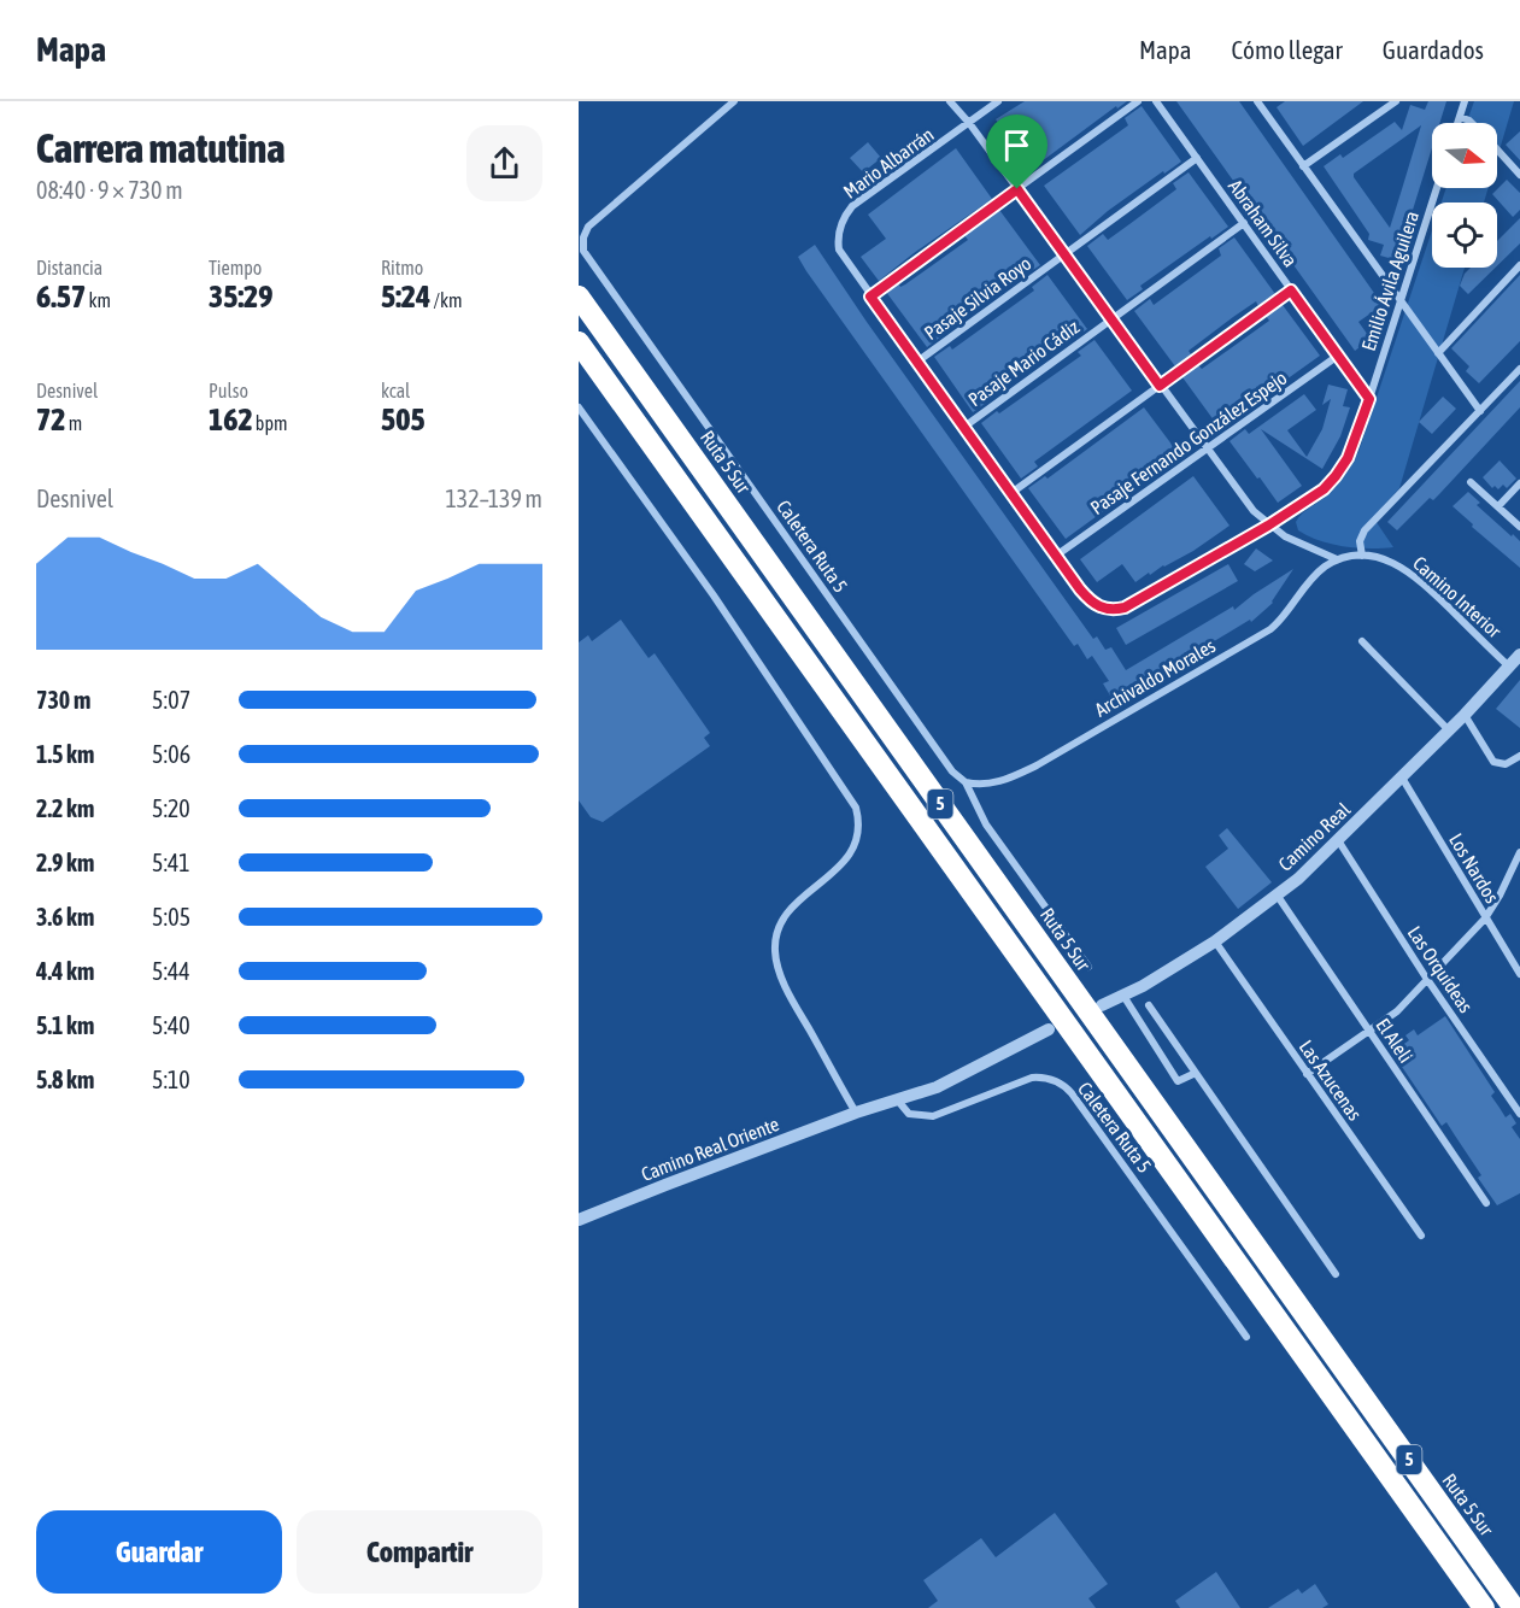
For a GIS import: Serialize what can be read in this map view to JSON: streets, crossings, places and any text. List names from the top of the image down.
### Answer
{
  "streets": {
    "highway": ["Ruta 5 Sur", "5"],
    "street": [
      "Mario Albarrán",
      "Abraham Silva",
      "Emilio Ávila Aguilera",
      "Pasaje Silvia Royo",
      "Pasaje Mario Cádiz",
      "Pasaje Fernando González Espejo",
      "Caletera Ruta 5",
      "Camino Interior",
      "Archivaldo Morales",
      "Camino Real",
      "Los Nardos",
      "Las Orquídeas",
      "El Aleli",
      "Las Azucenas",
      "Camino Real Oriente"
    ]
  },
  "crossings": [
    ["Abraham Silva", "Emilio Ávila Aguilera"],
    ["Abraham Silva", "Pasaje Silvia Royo"],
    ["Abraham Silva", "Pasaje Mario Cádiz"],
    ["Abraham Silva", "Pasaje Fernando González Espejo"],
    ["Emilio Ávila Aguilera", "Pasaje Fernando González Espejo"],
    ["Caletera Ruta 5", "Archivaldo Morales"],
    ["Camino Interior", "Archivaldo Morales"],
    ["Camino Interior", "Camino Real"],
    ["Camino Real", "Los Nardos"],
    ["Camino Real", "Las Orquídeas"],
    ["Camino Real", "El Aleli"],
    ["Camino Real", "Las Azucenas"]
  ],
  "north": "right",
  "page": {
    "header": "Mapa",
    "nav": ["Mapa", "Cómo llegar", "Guardados"],
    "heading": ["Carrera matutina", "08:40 · 9 × 730 m"],
    "stats": [
      ["Distancia", "6.57 km"],
      ["Tiempo", "35:29"],
      ["Ritmo", "5:24 /km"],
      ["Desnivel", "72 m"],
      ["Pulso", "162 bpm"],
      ["kcal", "505"]
    ],
    "chart": ["Desnivel", "132–139 m"],
    "list": [
      {
        "name": "730 m",
        "note": "5:07"
      },
      {
        "name": "1.5 km",
        "note": "5:06"
      },
      {
        "name": "2.2 km",
        "note": "5:20"
      },
      {
        "name": "2.9 km",
        "note": "5:41"
      },
      {
        "name": "3.6 km",
        "note": "5:05"
      },
      {
        "name": "4.4 km",
        "note": "5:44"
      },
      {
        "name": "5.1 km",
        "note": "5:40"
      },
      {
        "name": "5.8 km",
        "note": "5:10"
      }
    ],
    "buttons": ["Guardar", "Compartir"]
  }
}
